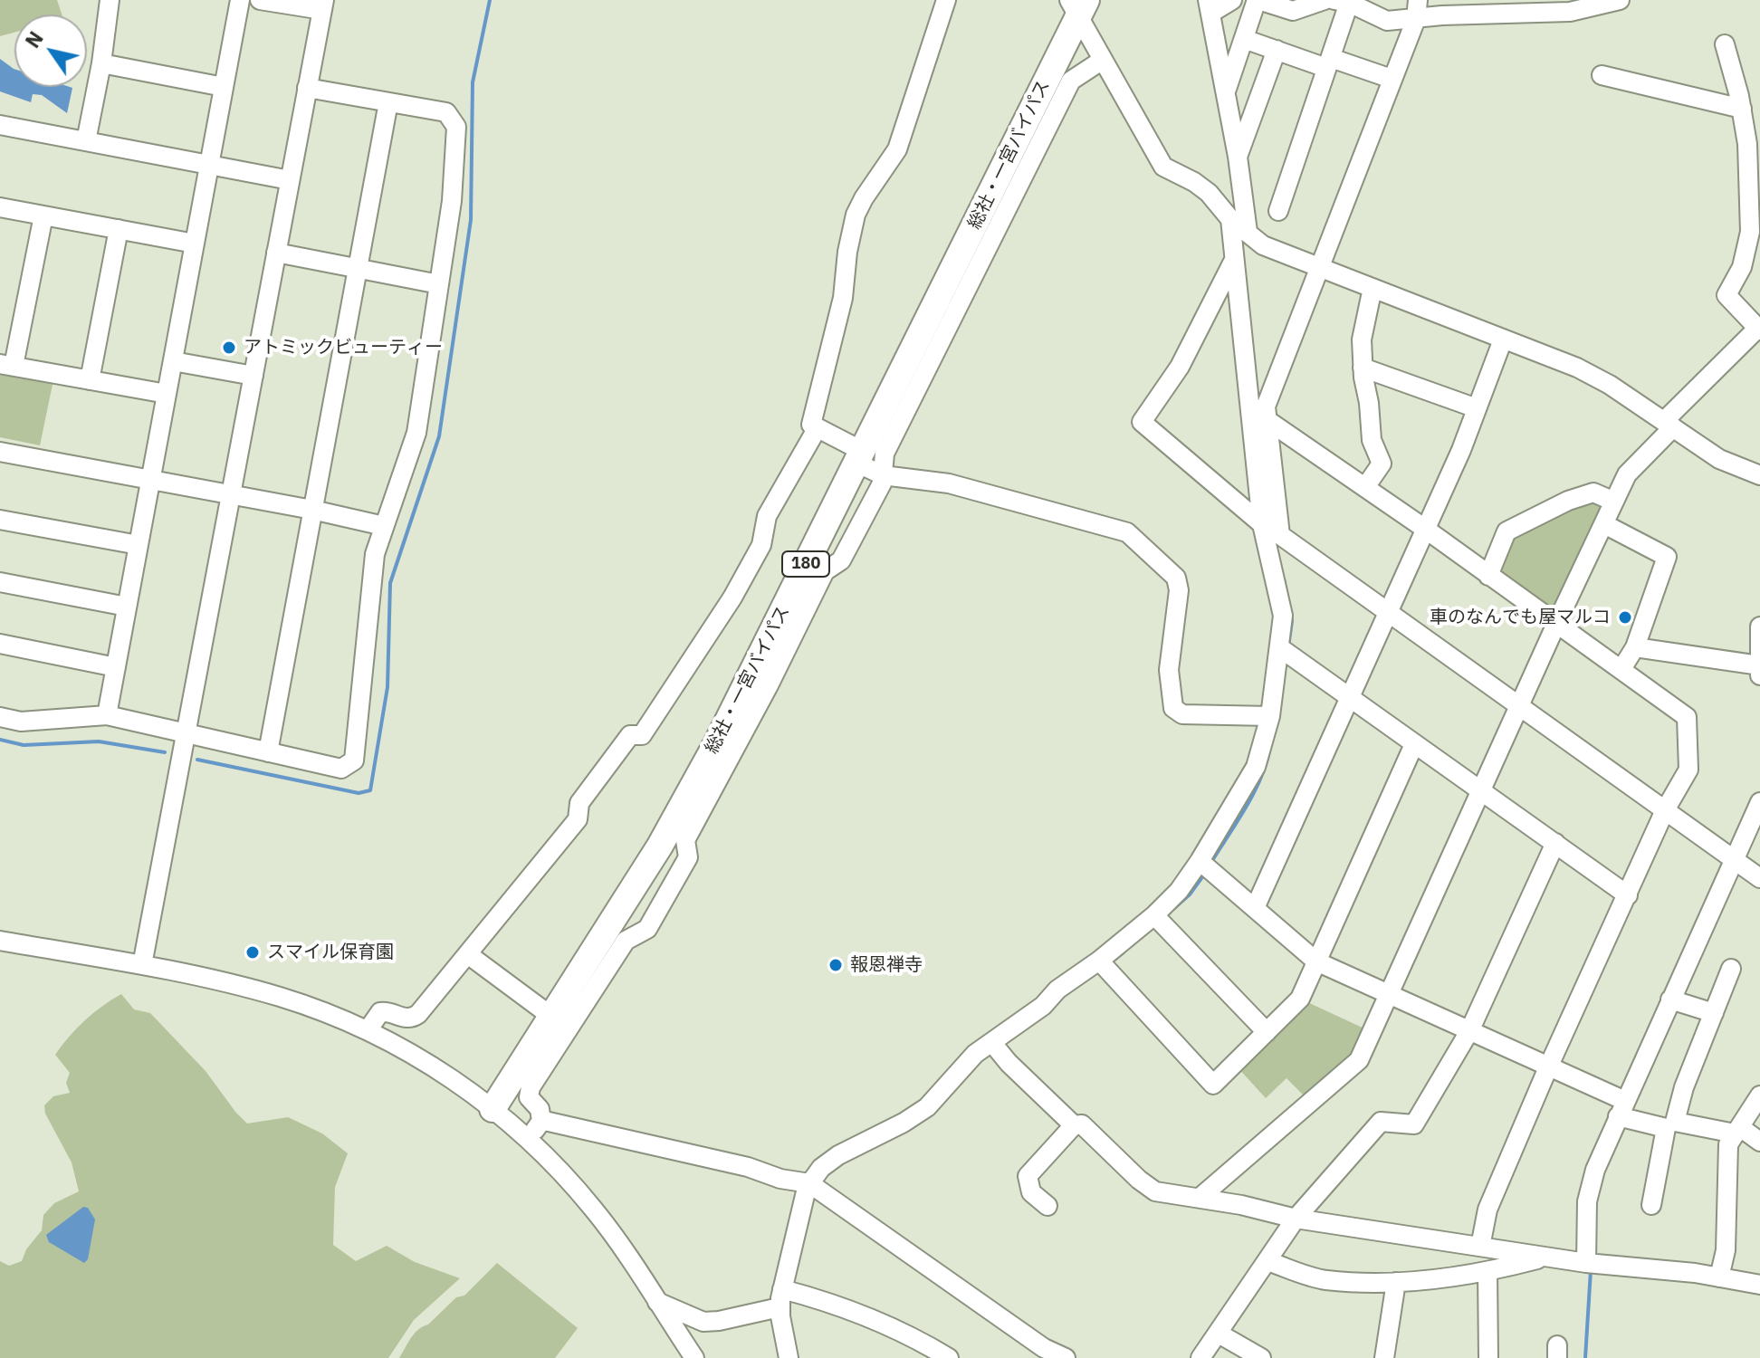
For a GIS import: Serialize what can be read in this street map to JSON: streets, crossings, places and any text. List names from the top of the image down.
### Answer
{
  "streets": {
    "highway": ["総社・一宮バイパス", "180"]
  },
  "places": [
    "アトミックビューティー",
    "車のなんでも屋マルコ",
    "スマイル保育園",
    "報恩禅寺"
  ],
  "north": "top left"
}
